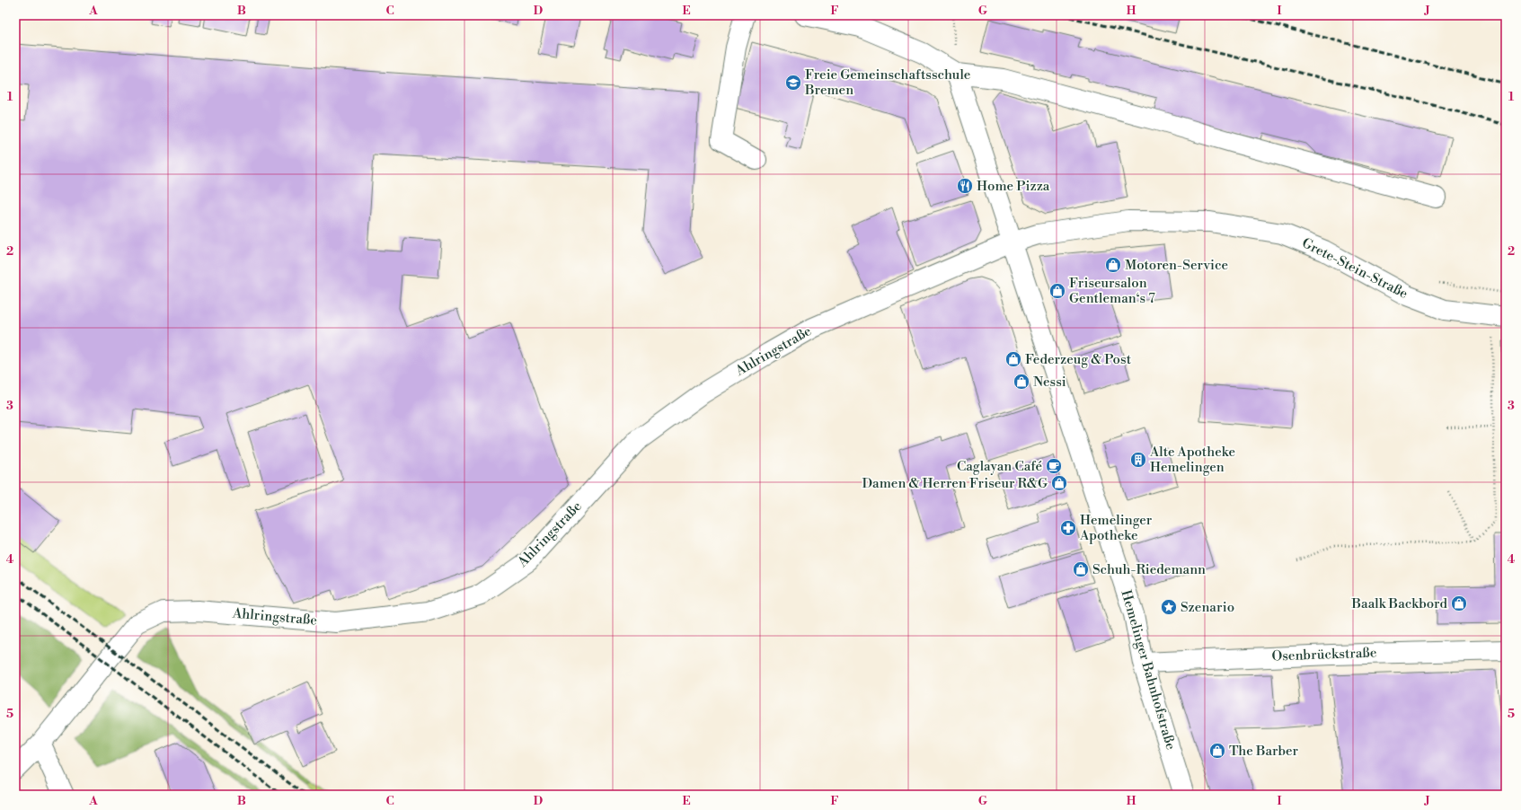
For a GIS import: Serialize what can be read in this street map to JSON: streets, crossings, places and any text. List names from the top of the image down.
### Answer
{
  "streets": {
    "street": [
      "Grete-Stein-Straße",
      "Ahlringstraße",
      "Osenbrückstraße",
      "Hemelinger Bahnhofstraße"
    ]
  },
  "crossings": [
    ["Grete-Stein-Straße", "Ahlringstraße"],
    ["Grete-Stein-Straße", "Hemelinger Bahnhofstraße"],
    ["Ahlringstraße", "Hemelinger Bahnhofstraße"],
    ["Osenbrückstraße", "Hemelinger Bahnhofstraße"]
  ],
  "places": {
    "school or university": ["Freie Gemeinschaftsschule Bremen"],
    "restaurant": ["Home Pizza"],
    "shop": [
      "Motoren-Service",
      "Friseursalon Gentleman‘s 7",
      "Federzeug & Post",
      "Nessi",
      "Damen & Herren Friseur R&G",
      "Schuh-Riedemann",
      "Baalk Backbord",
      "The Barber"
    ],
    "building": ["Alte Apotheke Hemelingen"],
    "cafe": ["Caglayan Café"],
    "pharmacy": ["Hemelinger Apotheke"],
    "place": ["Szenario"]
  },
  "grid": {
    "columns": [
      "A",
      "B",
      "C",
      "D",
      "E",
      "F",
      "G",
      "H",
      "I",
      "J"
    ],
    "rows": [
      "1",
      "2",
      "3",
      "4",
      "5"
    ]
  }
}
